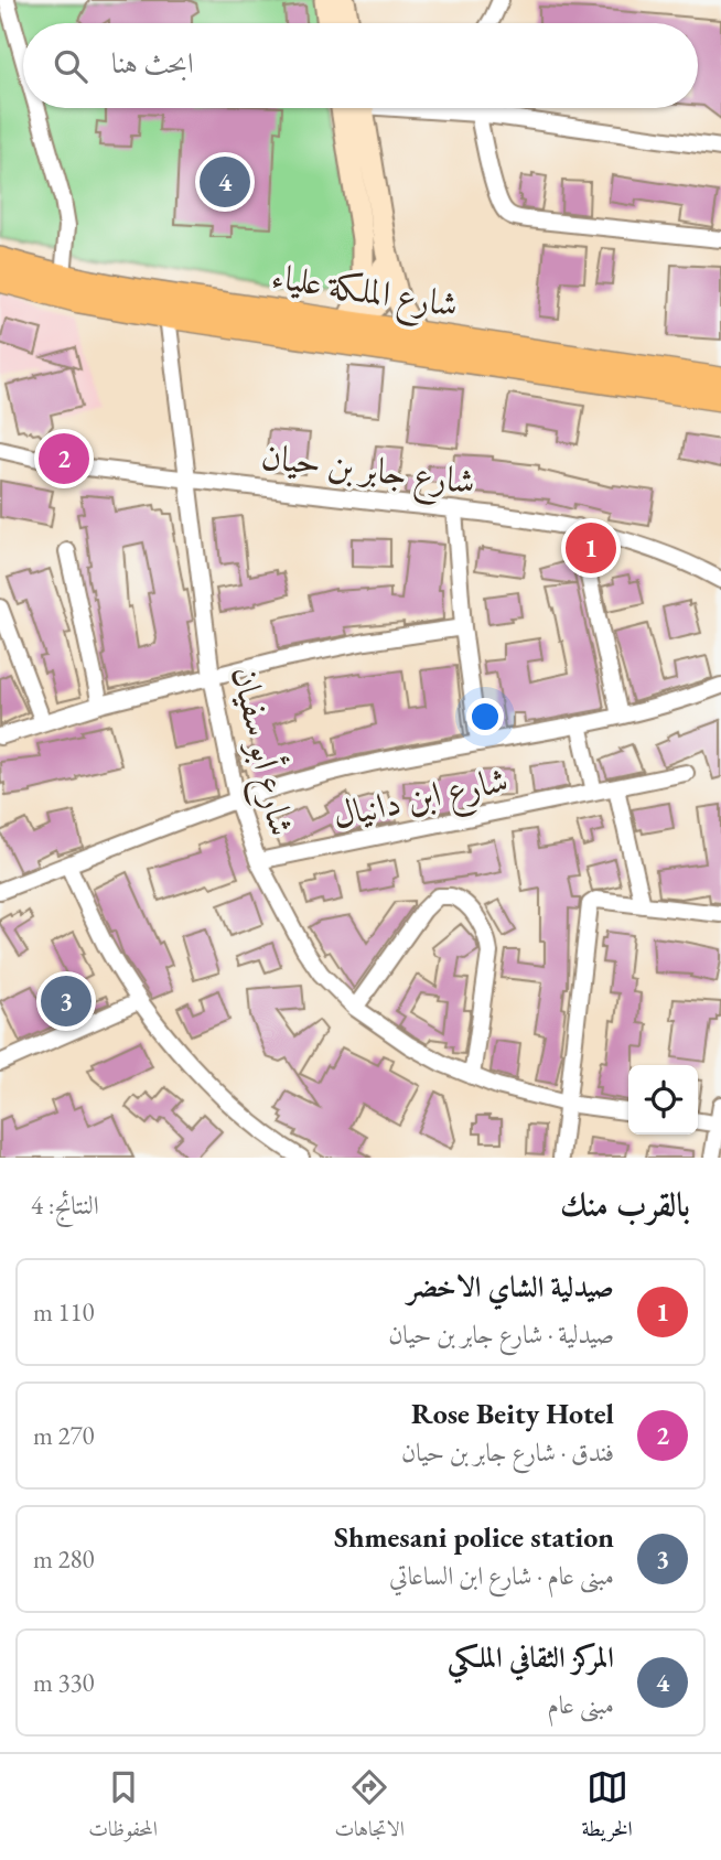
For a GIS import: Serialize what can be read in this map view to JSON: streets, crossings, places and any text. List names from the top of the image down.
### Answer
{
  "streets": {
    "main road": ["شارع الملكة علياء"],
    "street": ["شارع جابر بن حيان", "شارع أبو سفيان", "شارع ابن دانيال"]
  },
  "crossings": [
    ["شارع الملكة علياء", "شارع أبو سفيان"],
    ["شارع جابر بن حيان", "شارع أبو سفيان"],
    ["شارع أبو سفيان", "شارع ابن دانيال"]
  ],
  "page": {
    "search": "ابحث هنا",
    "pins": [
      "4",
      "2",
      "1",
      "3"
    ],
    "heading": ["بالقرب منك", "النتائج: 4"],
    "list": [
      {
        "mark": "1",
        "name": "صيدلية الشاي الاخضر",
        "note": "صيدلية · شارع جابر بن حيان",
        "value": "110 m"
      },
      {
        "mark": "2",
        "name": "Rose Beity Hotel",
        "note": "فندق · شارع جابر بن حيان",
        "value": "270 m"
      },
      {
        "mark": "3",
        "name": "Shmesani police station",
        "note": "مبنى عام · شارع ابن الساعاتي",
        "value": "280 m"
      },
      {
        "mark": "4",
        "name": "المركز الثقافي الملكي",
        "note": "مبنى عام",
        "value": "330 m"
      }
    ],
    "nav": ["الخريطة", "الاتجاهات", "المحفوظات"]
  }
}
